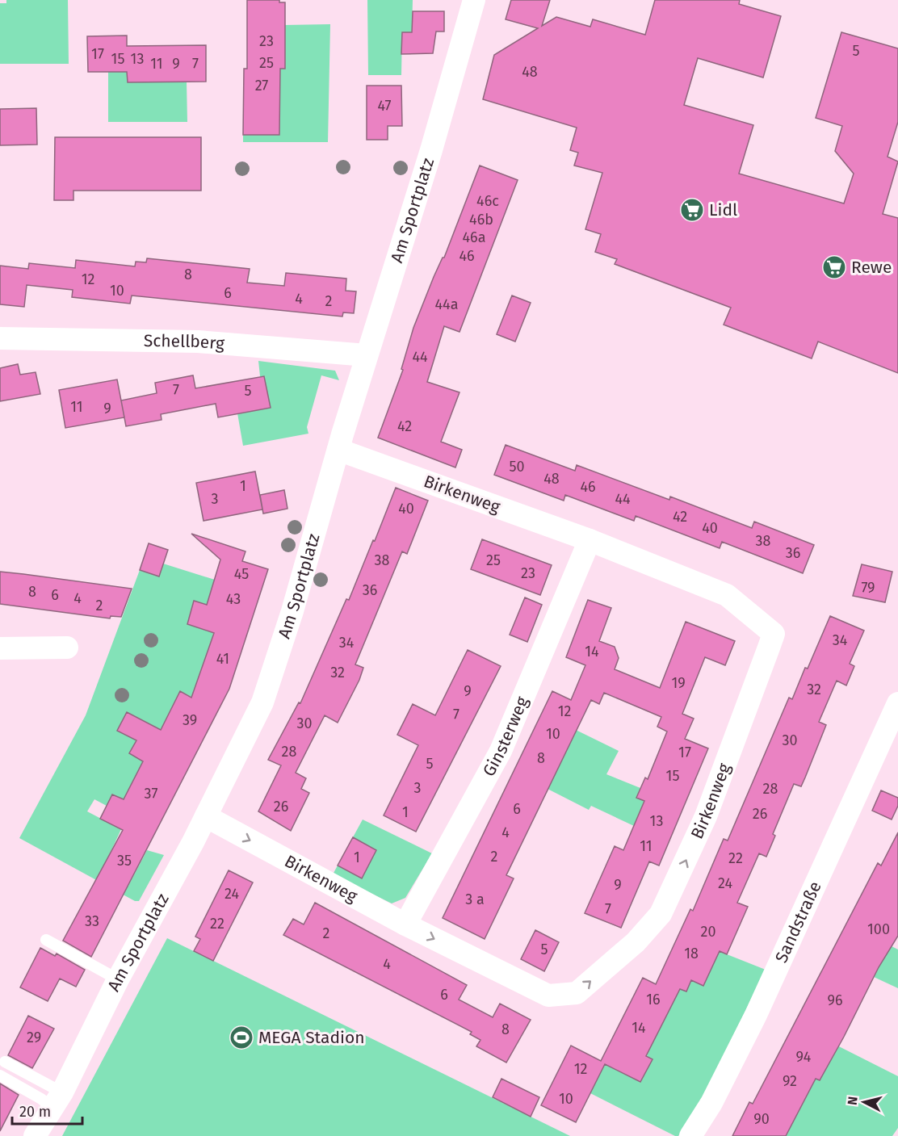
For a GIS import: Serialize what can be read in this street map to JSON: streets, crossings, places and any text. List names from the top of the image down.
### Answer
{
  "streets": {
    "street": [
      "Am Sportplatz",
      "Schellberg",
      "Birkenweg",
      "Ginsterweg",
      "Sandstraße"
    ]
  },
  "crossings": [
    ["Am Sportplatz", "Schellberg"],
    ["Am Sportplatz", "Birkenweg"],
    ["Birkenweg", "Ginsterweg"]
  ],
  "places": {
    "supermarket": ["Lidl", "Rewe"],
    "sports": ["MEGA Stadion"]
  },
  "house_numbers": [
    "23",
    "5",
    "17",
    "15",
    "13",
    "25",
    "11",
    "9",
    "7",
    "48",
    "27",
    "47",
    "46c",
    "46b",
    "46a",
    "46",
    "8",
    "12",
    "10",
    "6",
    "4",
    "2",
    "44a",
    "44",
    "7",
    "5",
    "11",
    "9",
    "42",
    "50",
    "48",
    "1",
    "46",
    "3",
    "44",
    "40",
    "42",
    "40",
    "38",
    "36",
    "38",
    "25",
    "23",
    "45",
    "79",
    "36",
    "8",
    "6",
    "4",
    "43",
    "2",
    "34",
    "34",
    "14",
    "41",
    "32",
    "19",
    "32",
    "9",
    "12",
    "7",
    "39",
    "30",
    "10",
    "30",
    "28",
    "17",
    "8",
    "5",
    "15",
    "3",
    "28",
    "37",
    "26",
    "6",
    "1",
    "26",
    "13",
    "4",
    "11",
    "2",
    "1",
    "22",
    "35",
    "24",
    "9",
    "24",
    "3 a",
    "7",
    "33",
    "22",
    "100",
    "20",
    "2",
    "5",
    "18",
    "4",
    "6",
    "16",
    "96",
    "14",
    "8",
    "29",
    "94",
    "12",
    "92",
    "10",
    "90"
  ],
  "scale_bar": "20 m",
  "north": "left"
}
